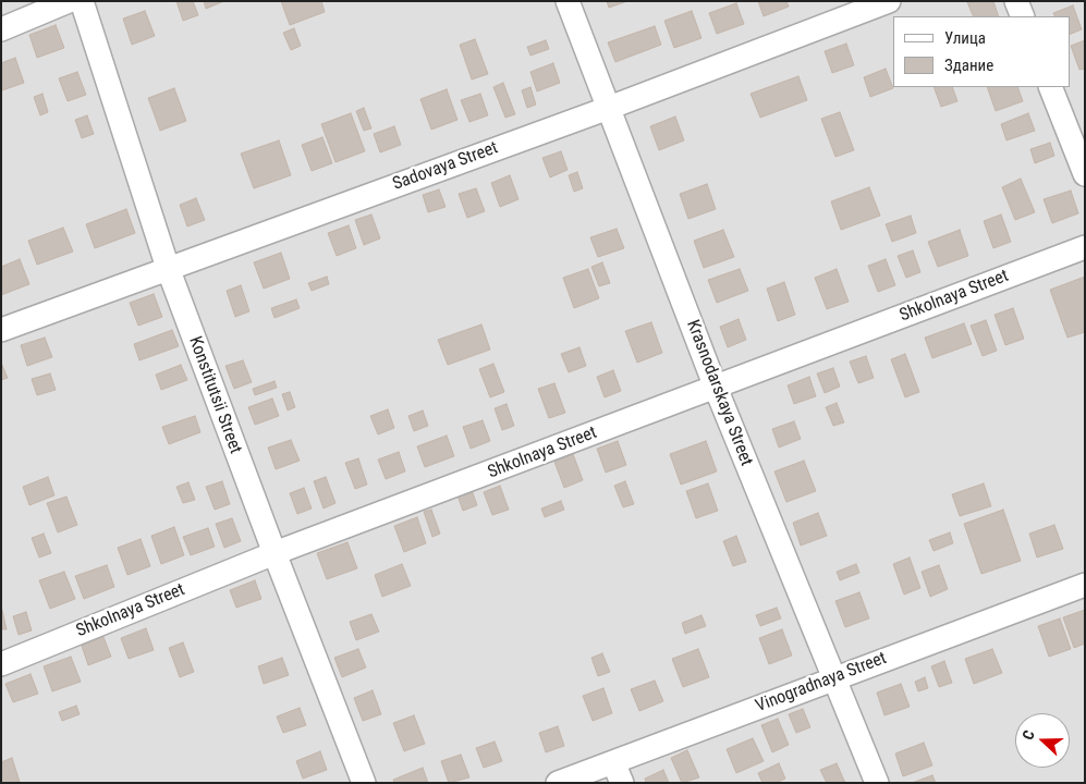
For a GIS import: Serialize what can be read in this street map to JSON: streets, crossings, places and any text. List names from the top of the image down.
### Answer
{
  "streets": {
    "street": [
      "Sadovaya Street",
      "Shkolnaya Street",
      "Krasnodarskaya Street",
      "Konstitutsii Street",
      "Vinogradnaya Street"
    ]
  },
  "crossings": [
    ["Sadovaya Street", "Krasnodarskaya Street"],
    ["Sadovaya Street", "Konstitutsii Street"],
    ["Shkolnaya Street", "Krasnodarskaya Street"],
    ["Shkolnaya Street", "Konstitutsii Street"],
    ["Krasnodarskaya Street", "Vinogradnaya Street"]
  ],
  "legend": ["Улица", "Здание"],
  "north": "left"
}
